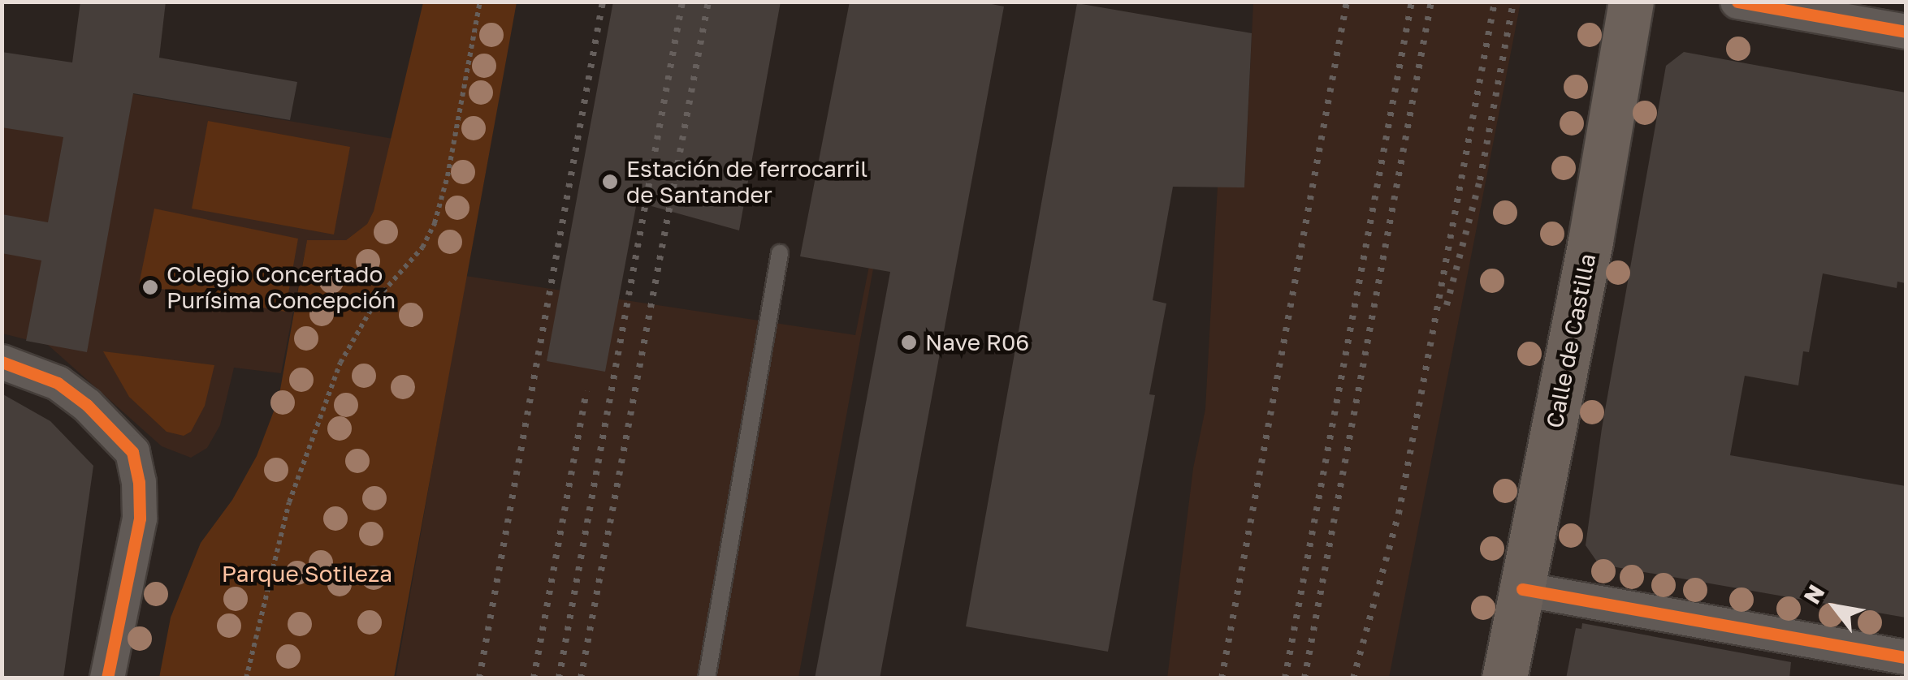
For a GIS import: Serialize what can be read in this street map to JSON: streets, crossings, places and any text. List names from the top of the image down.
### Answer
{
  "streets": {
    "main road": ["Calle de Castilla"]
  },
  "parks": ["Parque Sotileza"],
  "places": ["Estación de ferrocarril de Santander", "Colegio Concertado Purísima Concepción", "Nave R06"],
  "north": "top left"
}
